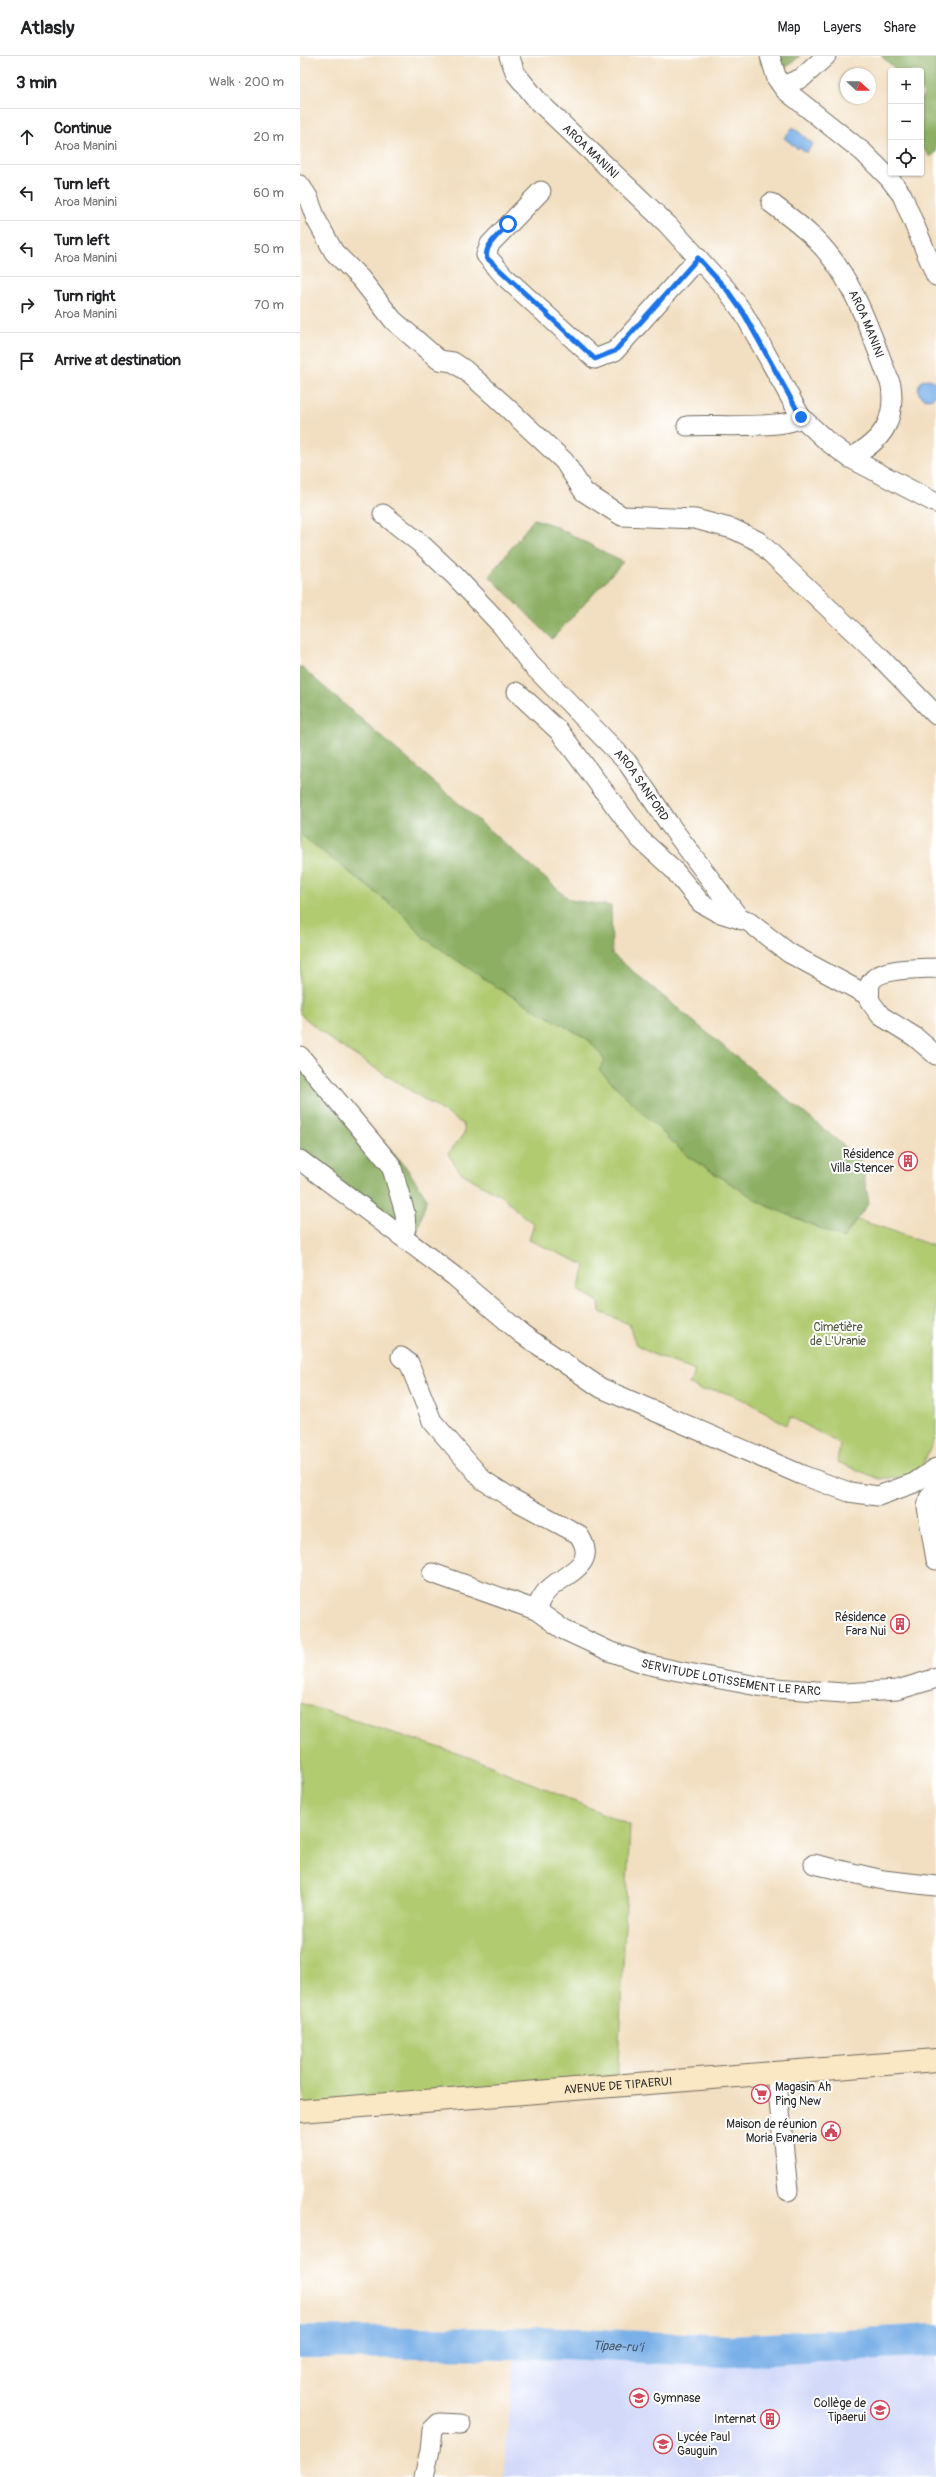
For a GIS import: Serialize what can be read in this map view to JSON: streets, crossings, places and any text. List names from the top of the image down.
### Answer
{
  "streets": {
    "main road": ["AVENUE DE TIPAERUI"],
    "street": ["AROA MANINI", "AROA SANFORD", "SERVITUDE LOTISSEMENT LE PARC"]
  },
  "water": ["Tipae-ru’i"],
  "parks": ["Cimetière de L'Uranie"],
  "places": {
    "building": ["Résidence Villa Stencer", "Résidence Fara Nui", "Internat"],
    "supermarket": ["Magasin Ah Ping New"],
    "public building": ["Maison de réunion Moria Evaneria"],
    "school or university": ["Gymnase", "Collège de Tipaerui", "Lycée Paul Gauguin"]
  },
  "north": "right",
  "page": {
    "header": "Atlasly",
    "nav": ["Map", "Layers", "Share"],
    "heading": ["3 min", "Walk · 200 m"],
    "map_buttons": ["+", "−"],
    "list": [
      ["Continue", "Aroa Manini", "20 m"],
      ["Turn left", "Aroa Manini", "60 m"],
      ["Turn left", "Aroa Manini", "50 m"],
      ["Turn right", "Aroa Manini", "70 m"],
      "Arrive at destination"
    ]
  }
}
